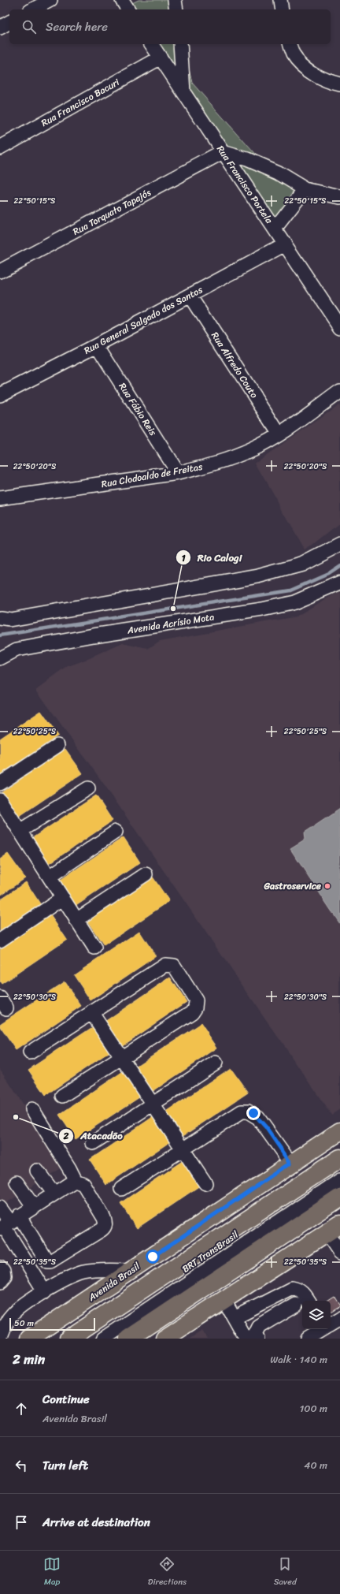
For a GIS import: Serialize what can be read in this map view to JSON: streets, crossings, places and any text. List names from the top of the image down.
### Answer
{
  "streets": {
    "main road": ["Avenida Brasil"],
    "street": [
      "Rua Francisco Bacuri",
      "Rua Francisco Portela",
      "Rua Torquato Tapajós",
      "Rua General Salgado dos Santos",
      "Rua Alfredo Couto",
      "Rua Fábio Reis",
      "Rua Clodoaldo de Freitas",
      "Avenida Acrísio Mota",
      "BRT TransBrasil"
    ]
  },
  "crossings": [
    ["Rua Francisco Bacuri", "Rua Francisco Portela"],
    ["Rua Francisco Portela", "Rua Torquato Tapajós"],
    ["Rua Francisco Portela", "Rua General Salgado dos Santos"],
    ["Rua General Salgado dos Santos", "Rua Alfredo Couto"],
    ["Rua General Salgado dos Santos", "Rua Fábio Reis"],
    ["Rua Alfredo Couto", "Rua Clodoaldo de Freitas"],
    ["Rua Fábio Reis", "Rua Clodoaldo de Freitas"]
  ],
  "places": ["Rio Calogi", "Gastroservice", "Atacadão"],
  "scale_bar": "50 m",
  "page": {
    "search": "Search here",
    "scale": "50 m",
    "heading": ["2 min", "Walk · 140 m"],
    "list": [
      ["Continue", "Avenida Brasil", "100 m"],
      ["Turn left", "40 m"],
      "Arrive at destination"
    ],
    "nav": ["Map", "Directions", "Saved"]
  },
  "coordinates": [
    "22°50'15\"S",
    "22°50'20\"S",
    "22°50'25\"S",
    "22°50'30\"S",
    "22°50'35\"S"
  ]
}
